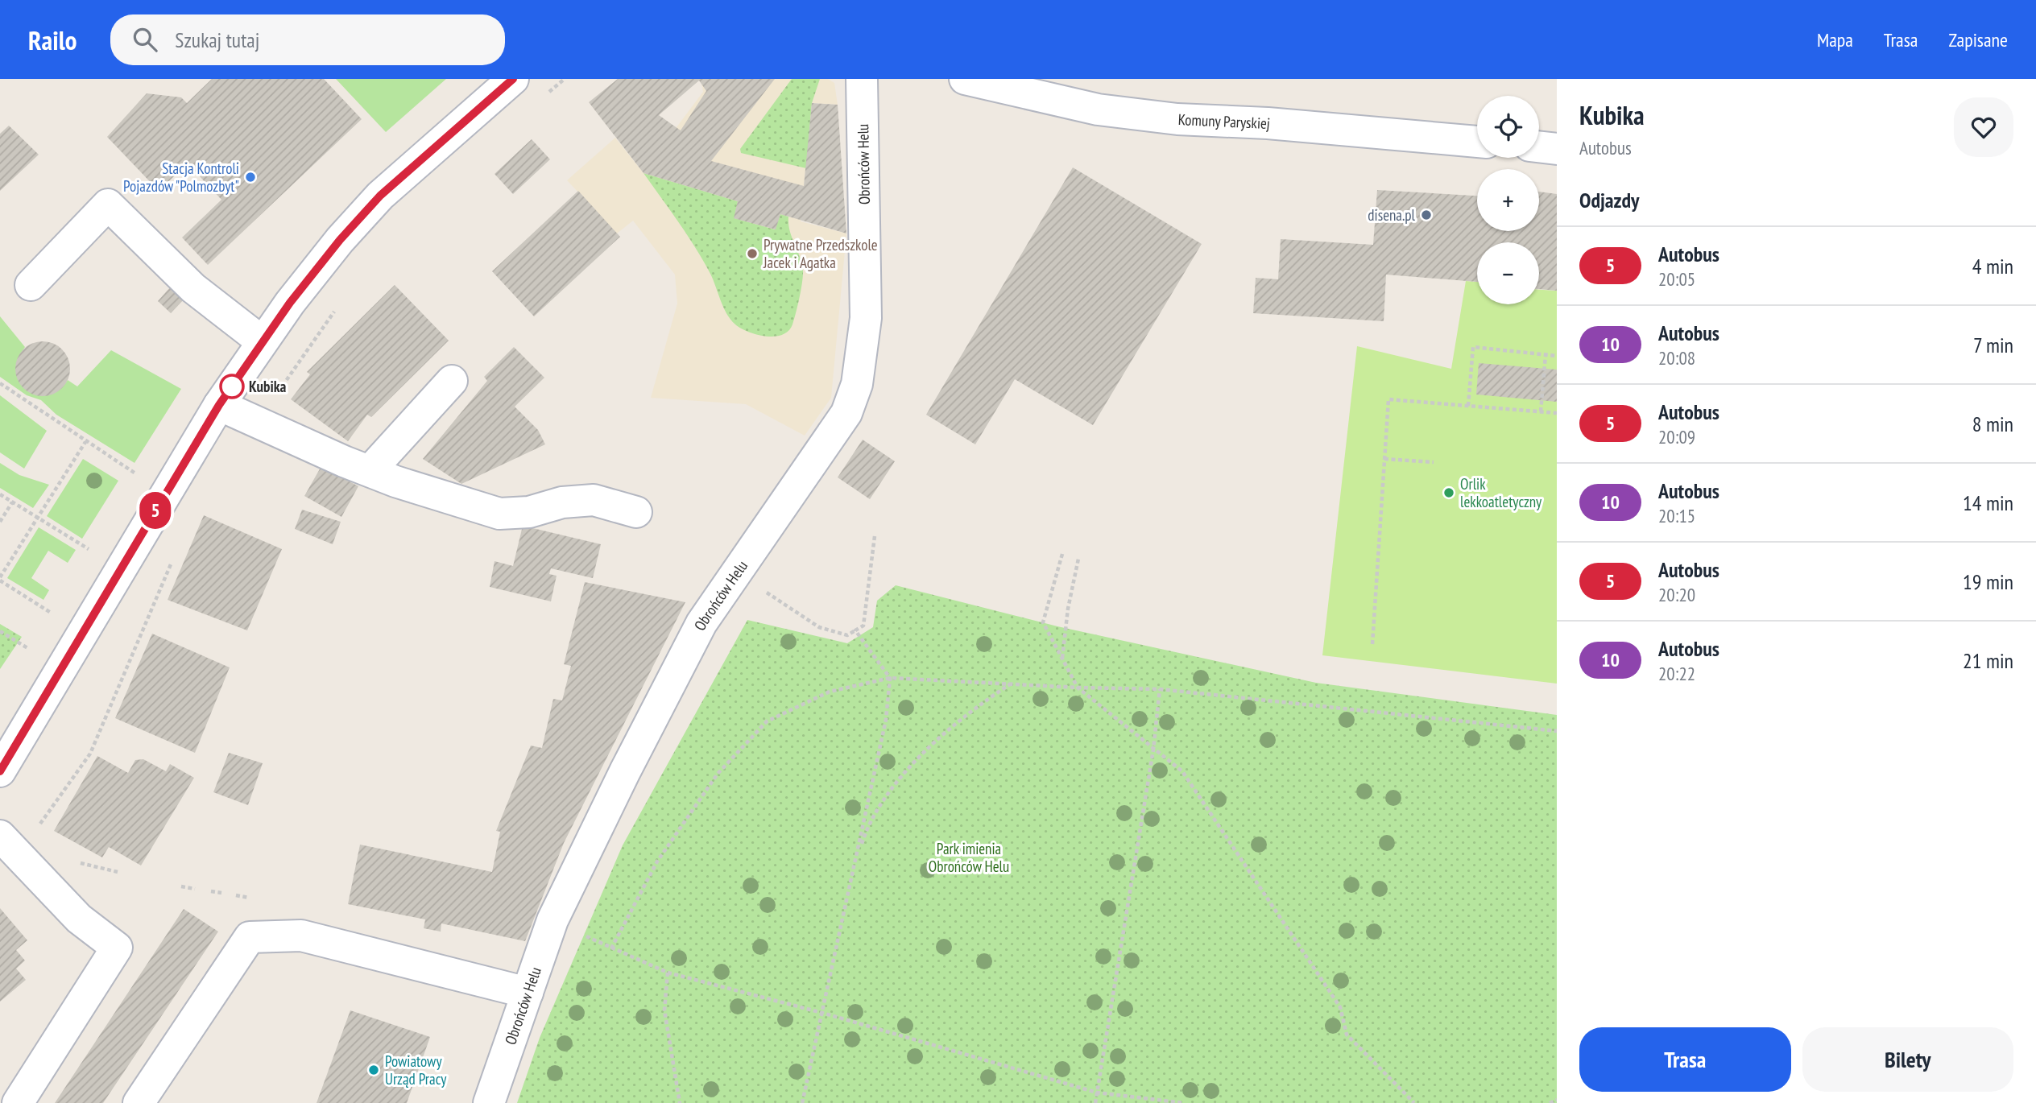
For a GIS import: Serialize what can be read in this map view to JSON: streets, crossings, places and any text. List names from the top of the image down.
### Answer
{
  "streets": {
    "street": ["Komuny Paryskiej", "Obrońców Helu"]
  },
  "parks": ["Park imienia Obrońców Helu"],
  "places": [
    "Stacja Kontroli Pojazdów \"Polmozbyt\"",
    "disena.pl",
    "Prywatne Przedszkole Jacek i Agatka",
    "Kubika",
    "Orlik lekkoatletyczny",
    "Powiatowy Urząd Pracy"
  ],
  "lines": ["bus line 5"],
  "page": {
    "header": "Railo",
    "search": "Szukaj tutaj",
    "nav": ["Mapa", "Trasa", "Zapisane"],
    "on_map": "5",
    "heading": [
      ["Kubika", "Autobus"],
      "Odjazdy"
    ],
    "map_buttons": ["+", "−"],
    "list": [
      {
        "mark": "5",
        "name": "Autobus",
        "note": "20:05",
        "value": "4 min"
      },
      {
        "mark": "10",
        "name": "Autobus",
        "note": "20:08",
        "value": "7 min"
      },
      {
        "mark": "5",
        "name": "Autobus",
        "note": "20:09",
        "value": "8 min"
      },
      {
        "mark": "10",
        "name": "Autobus",
        "note": "20:15",
        "value": "14 min"
      },
      {
        "mark": "5",
        "name": "Autobus",
        "note": "20:20",
        "value": "19 min"
      },
      {
        "mark": "10",
        "name": "Autobus",
        "note": "20:22",
        "value": "21 min"
      }
    ],
    "buttons": ["Trasa", "Bilety"]
  }
}
